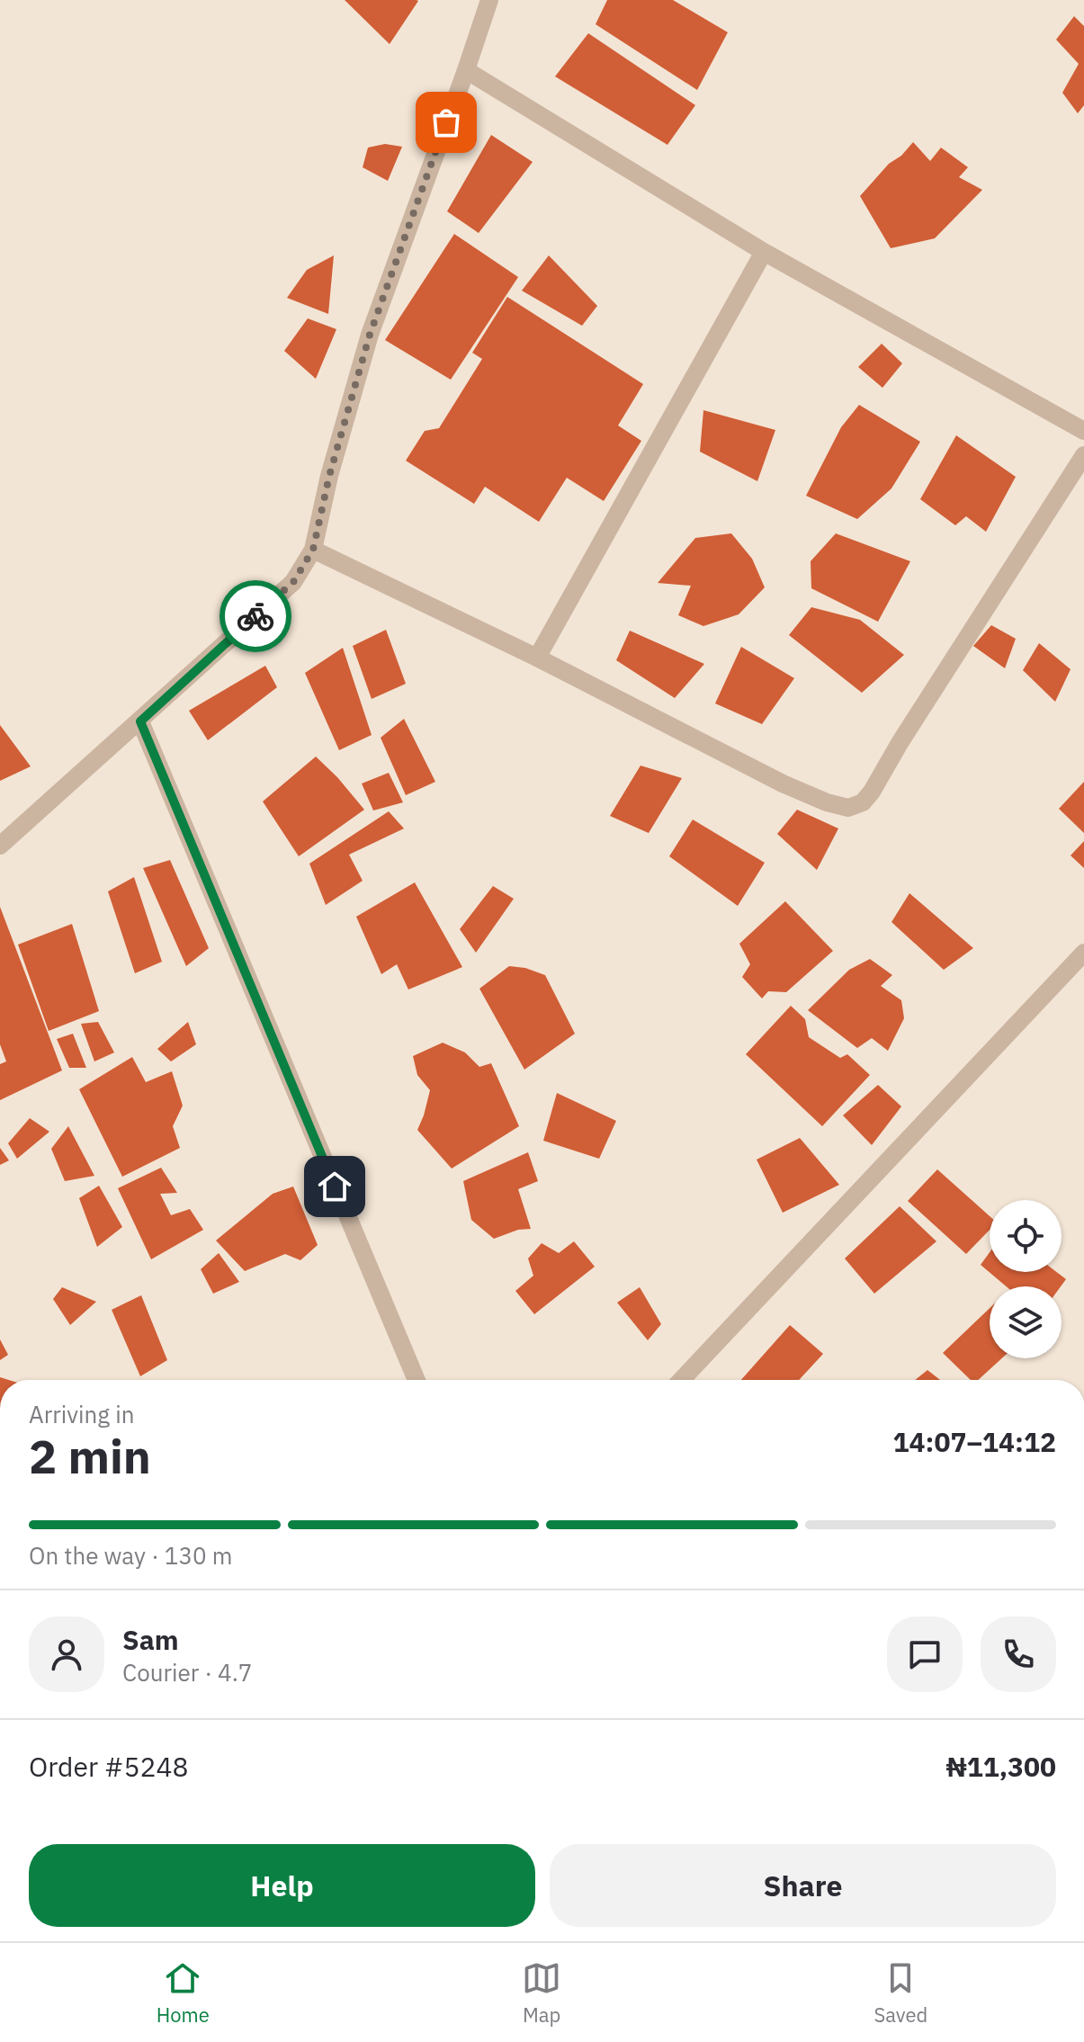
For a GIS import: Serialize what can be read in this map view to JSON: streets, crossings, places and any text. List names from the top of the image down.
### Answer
{
  "page": {
    "heading": ["2 min", "Arriving in", "14:07–14:12"],
    "panel": [
      "Sam",
      "Courier · 4.7",
      "Order #5248",
      "₦11,300"
    ],
    "bar": "On the way · 130 m",
    "buttons": ["Help", "Share"],
    "tabs": ["Home", "Map", "Saved"]
  }
}
